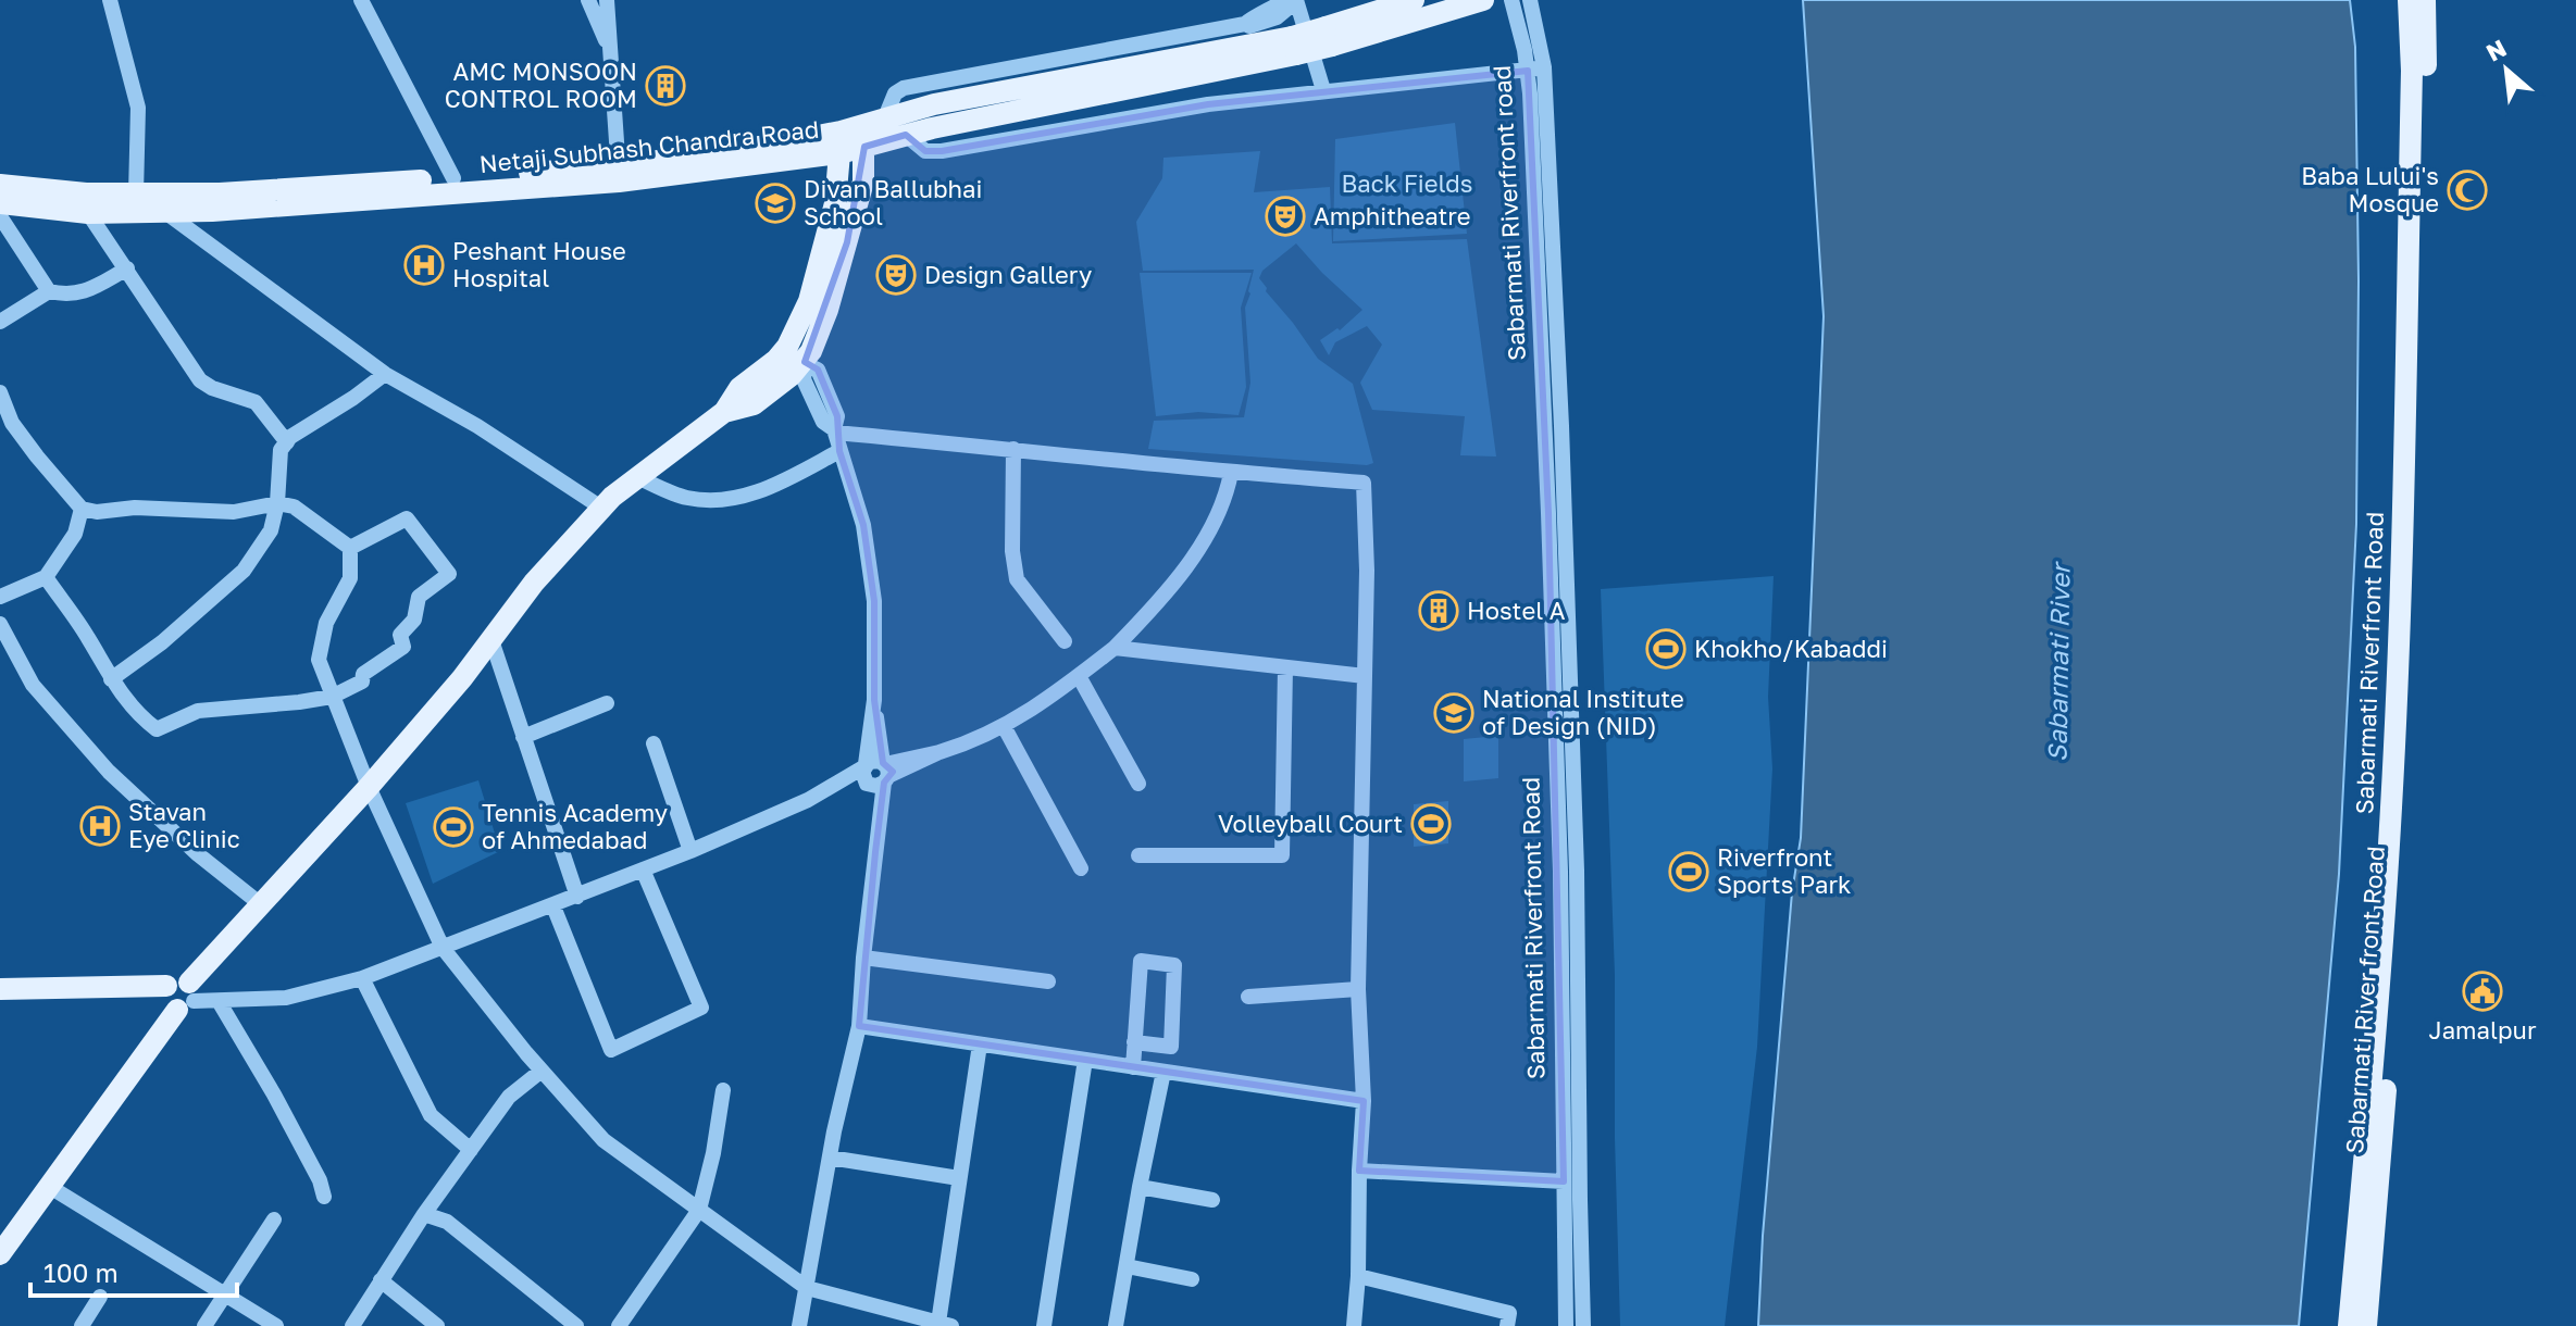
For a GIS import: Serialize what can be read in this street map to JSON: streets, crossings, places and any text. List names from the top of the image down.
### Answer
{
  "streets": {
    "main road": ["Netaji Subhash Chandra Road", "Sabarmati Riverfront Road", "Sabarmati River front Road"],
    "street": ["Sabarmati Riverfront road"]
  },
  "crossings": [
    ["Sabarmati Riverfront road", "Sabarmati Riverfront Road"],
    ["Sabarmati Riverfront Road", "Sabarmati River front Road"]
  ],
  "water": ["Sabarmati River"],
  "parks": ["Back Fields"],
  "places": {
    "building": ["AMC MONSOON CONTROL ROOM", "Hostel A"],
    "mosque": ["Baba Lului's Mosque"],
    "school or university": ["Divan Ballubhai School", "National Institute of Design (NID)"],
    "theatre": ["Amphitheatre", "Design Gallery"],
    "hospital": ["Peshant House Hospital", "Stavan Eye Clinic"],
    "sports": [
      "Khokho/Kabaddi",
      "Volleyball Court",
      "Tennis Academy of Ahmedabad",
      "Riverfront Sports Park"
    ],
    "public building": ["Jamalpur"]
  },
  "scale_bar": "100 m",
  "north": "top left"
}
